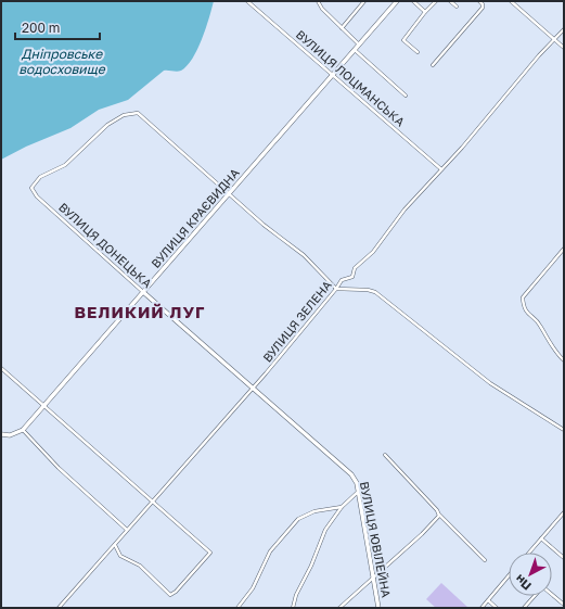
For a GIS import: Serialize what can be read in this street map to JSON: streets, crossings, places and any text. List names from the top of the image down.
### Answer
{
  "streets": {
    "street": [
      "ВУЛИЦЯ ЛОЦМАНСЬКА",
      "ВУЛИЦЯ КРАЄВИДНА",
      "ВУЛИЦЯ ДОНЕЦЬКА",
      "ВУЛИЦЯ ЗЕЛЕНА",
      "ВУЛИЦЯ ЮВІЛЕЙНА"
    ]
  },
  "crossings": [
    ["ВУЛИЦЯ ЛОЦМАНСЬКА", "ВУЛИЦЯ КРАЄВИДНА"],
    ["ВУЛИЦЯ ЛОЦМАНСЬКА", "ВУЛИЦЯ ЗЕЛЕНА"],
    ["ВУЛИЦЯ КРАЄВИДНА", "ВУЛИЦЯ ДОНЕЦЬКА"],
    ["ВУЛИЦЯ ДОНЕЦЬКА", "ВУЛИЦЯ ЗЕЛЕНА"],
    ["ВУЛИЦЯ ДОНЕЦЬКА", "ВУЛИЦЯ ЮВІЛЕЙНА"]
  ],
  "districts": ["ВЕЛИКИЙ ЛУГ"],
  "water": ["Дніпровське водосховище"],
  "scale_bar": "200 m",
  "north": "bottom left"
}
